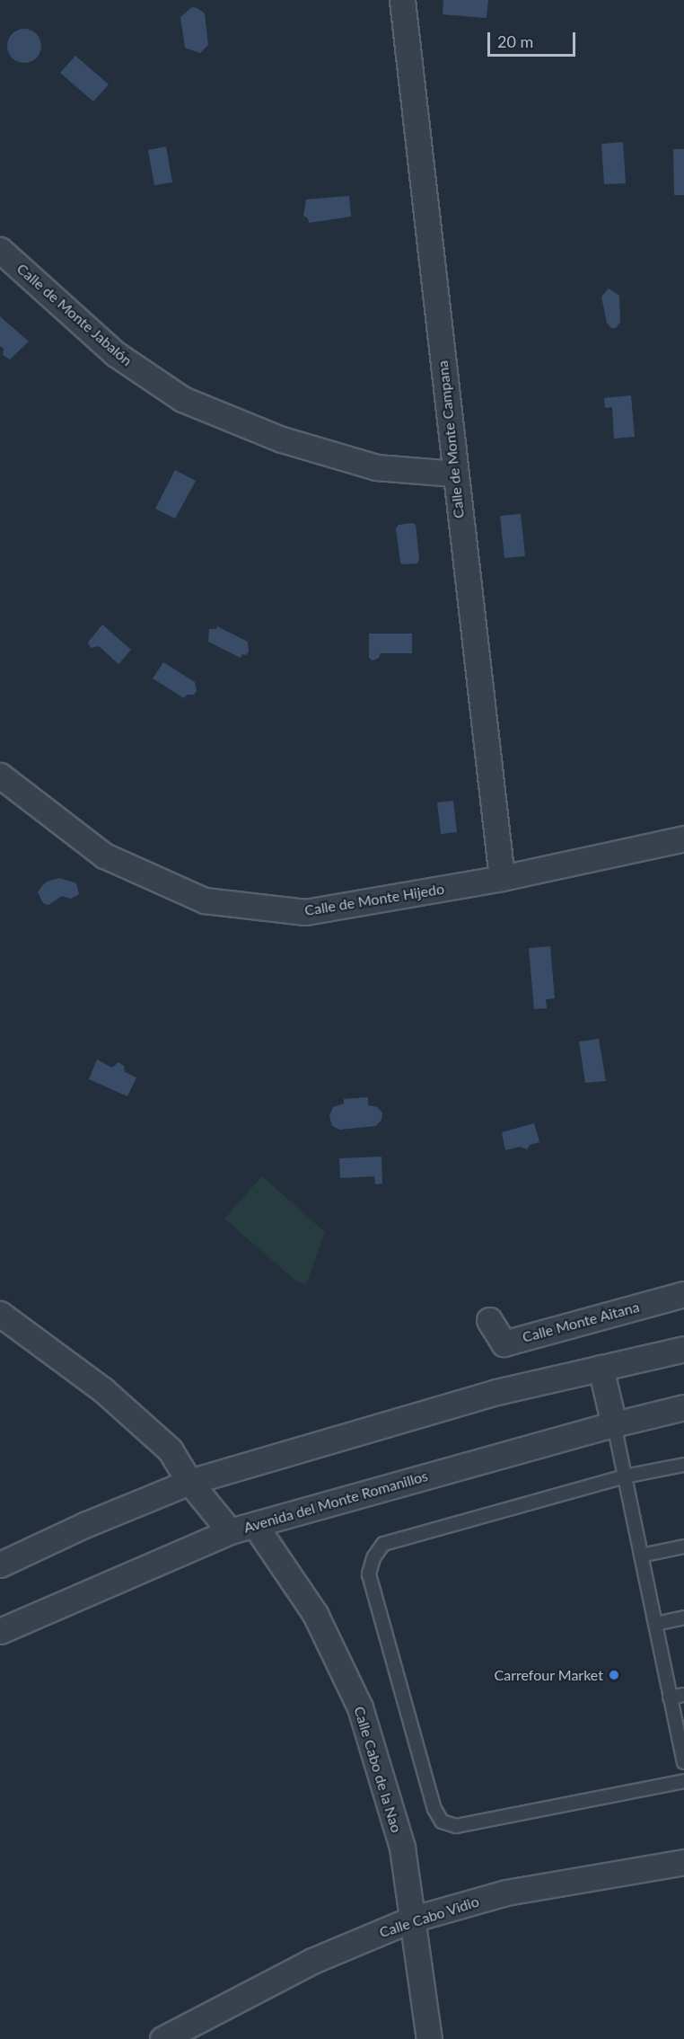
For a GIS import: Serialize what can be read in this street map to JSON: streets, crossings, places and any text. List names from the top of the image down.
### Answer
{
  "streets": {
    "street": [
      "Calle de Monte Jabalón",
      "Calle de Monte Campana",
      "Calle de Monte Hijedo",
      "Calle Monte Aitana",
      "Avenida del Monte Romanillos",
      "Calle Cabo de la Nao",
      "Calle Cabo Vidio"
    ]
  },
  "crossings": [
    ["Calle de Monte Jabalón", "Calle de Monte Campana"],
    ["Calle de Monte Campana", "Calle de Monte Hijedo"],
    ["Avenida del Monte Romanillos", "Calle Cabo de la Nao"],
    ["Calle Cabo de la Nao", "Calle Cabo Vidio"]
  ],
  "places": ["Carrefour Market"],
  "scale_bar": "20 m"
}
